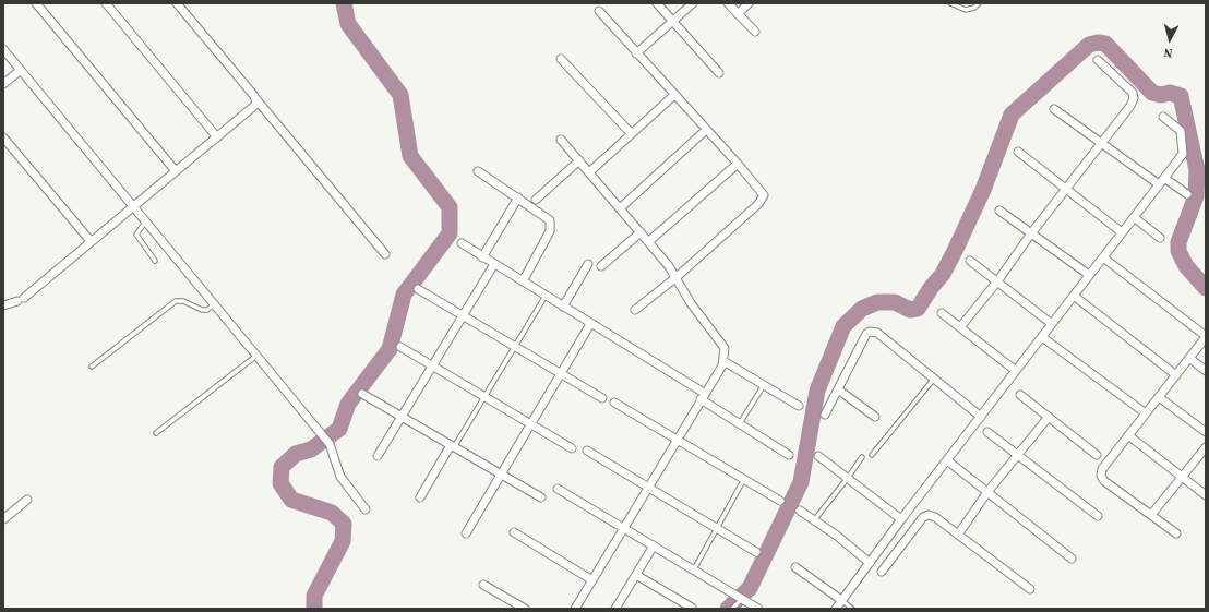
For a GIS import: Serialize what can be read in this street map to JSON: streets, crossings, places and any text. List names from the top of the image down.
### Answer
{
  "north": "bottom"
}
